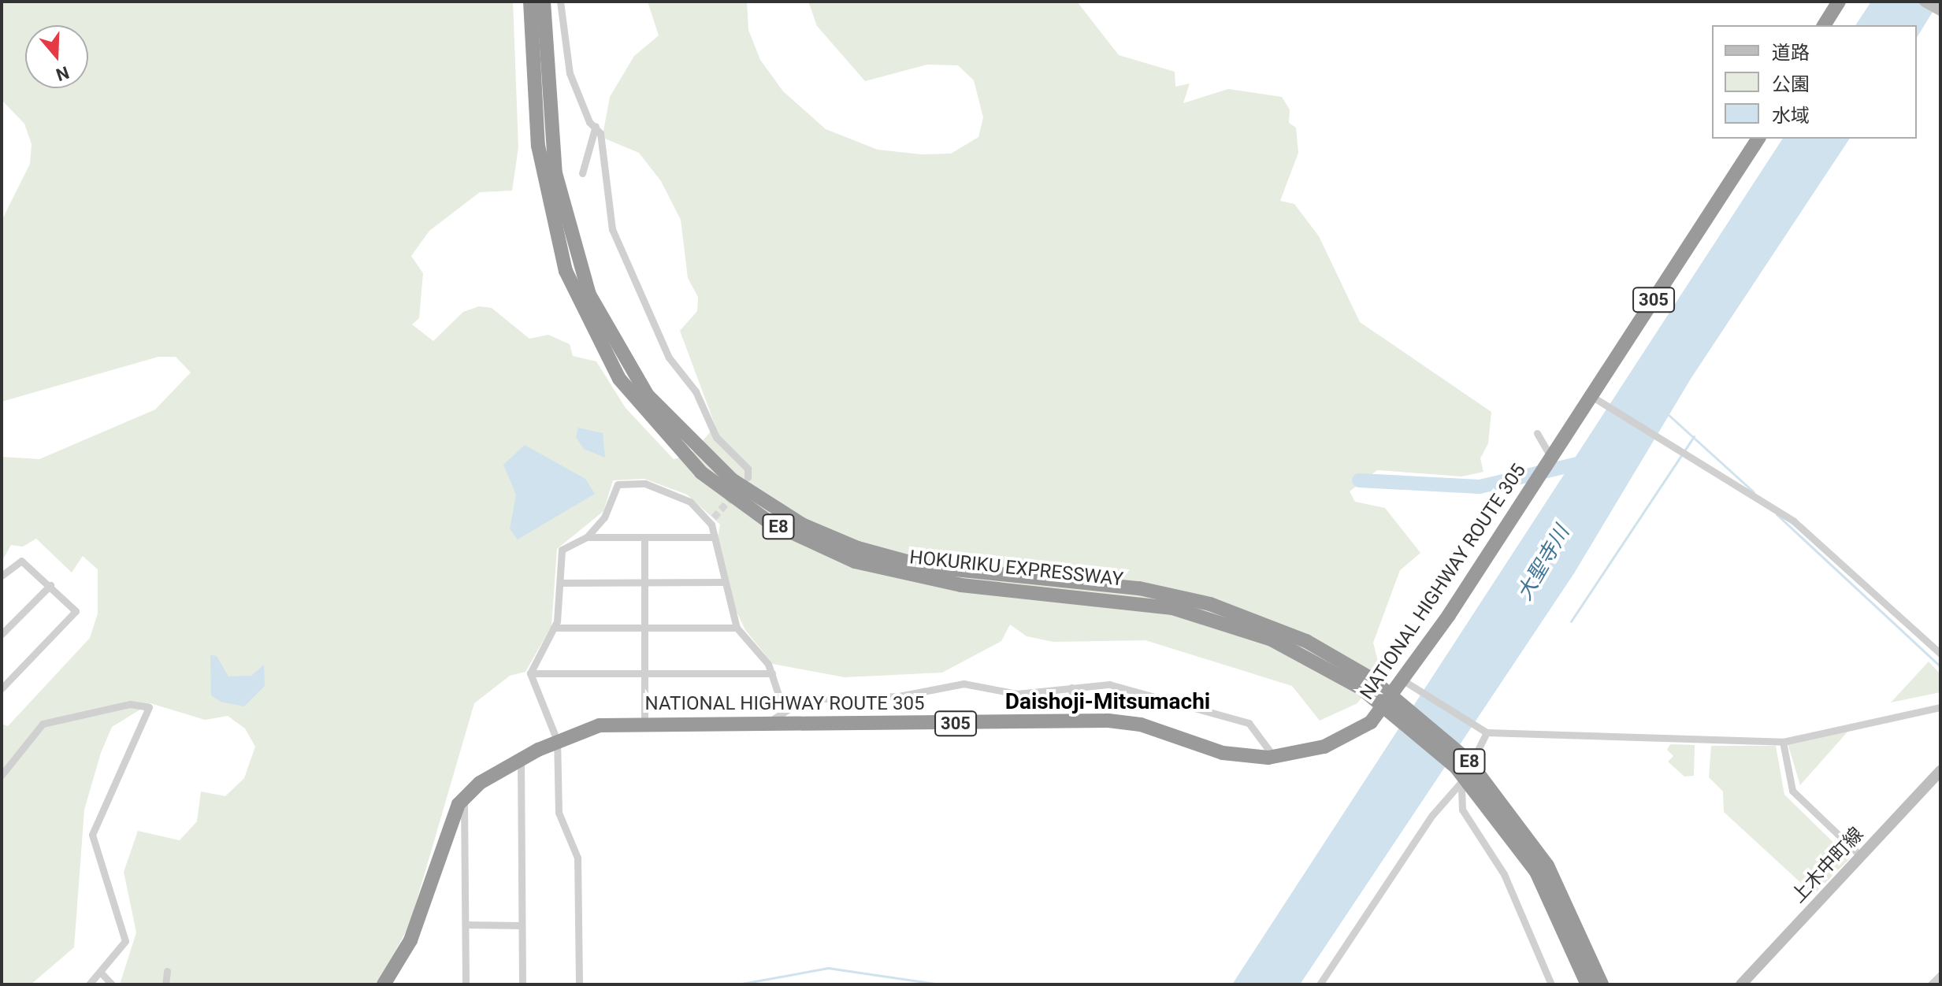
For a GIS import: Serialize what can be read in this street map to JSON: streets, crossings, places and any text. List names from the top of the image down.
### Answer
{
  "streets": {
    "highway": [
      "305",
      "E8",
      "HOKURIKU EXPRESSWAY",
      "NATIONAL HIGHWAY ROUTE 305"
    ],
    "main road": ["上木中町線"]
  },
  "districts": ["Daishoji-Mitsumachi"],
  "water": ["大聖寺川"],
  "legend": ["道路", "公園", "水域"],
  "north": "bottom"
}
